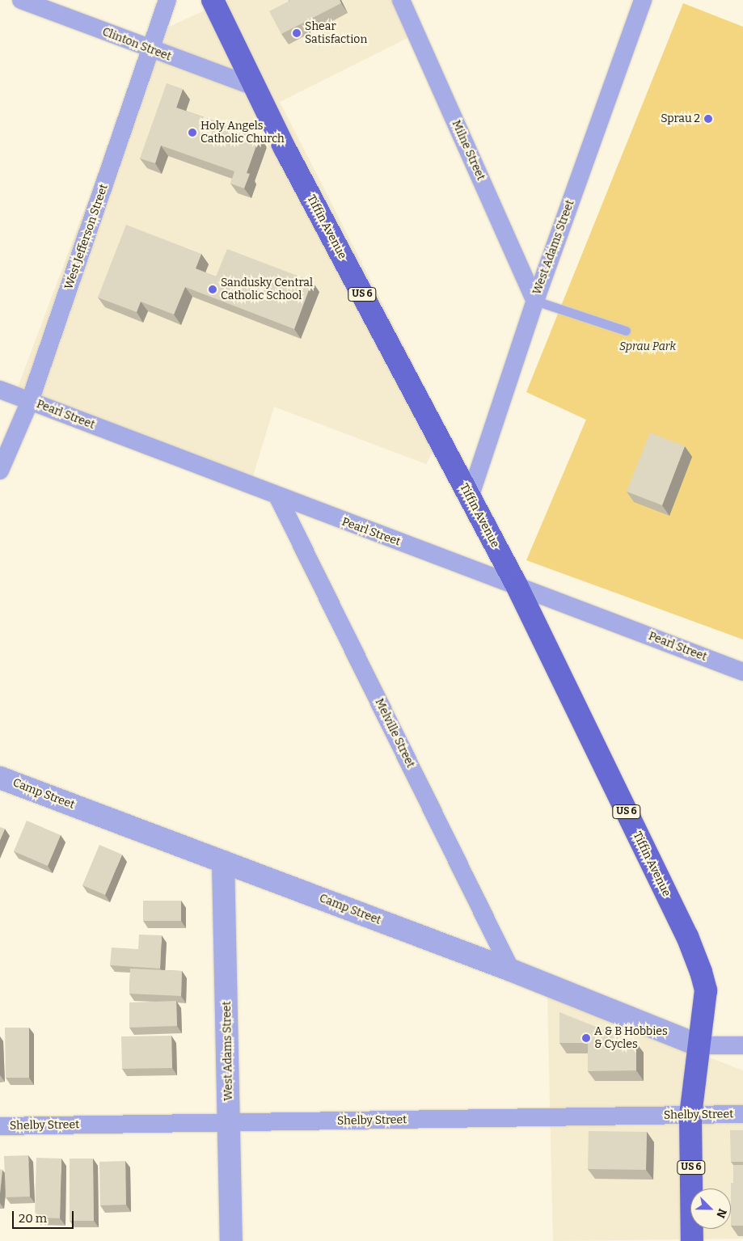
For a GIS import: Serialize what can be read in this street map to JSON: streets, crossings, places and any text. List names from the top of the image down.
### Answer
{
  "streets": {
    "main road": ["Tiffin Avenue", "US 6"],
    "street": [
      "Clinton Street",
      "Milne Street",
      "West Jefferson Street",
      "West Adams Street",
      "Pearl Street",
      "Melville Street",
      "Camp Street",
      "Shelby Street"
    ]
  },
  "crossings": [
    ["Clinton Street", "Tiffin Avenue"],
    ["Clinton Street", "West Jefferson Street"],
    ["Milne Street", "West Adams Street"],
    ["Tiffin Avenue", "West Adams Street"],
    ["Tiffin Avenue", "US 6"],
    ["Tiffin Avenue", "Pearl Street"],
    ["Tiffin Avenue", "Camp Street"],
    ["West Jefferson Street", "Pearl Street"],
    ["West Adams Street", "Camp Street"],
    ["West Adams Street", "Shelby Street"],
    ["US 6", "Camp Street"],
    ["US 6", "Shelby Street"],
    ["Pearl Street", "Melville Street"],
    ["Melville Street", "Camp Street"]
  ],
  "parks": ["Sprau Park"],
  "places": [
    "Shear Satisfaction",
    "Sprau 2",
    "Holy Angels Catholic Church",
    "Sandusky Central Catholic School",
    "A & B Hobbies & Cycles"
  ],
  "scale_bar": "20 m",
  "north": "bottom right"
}
